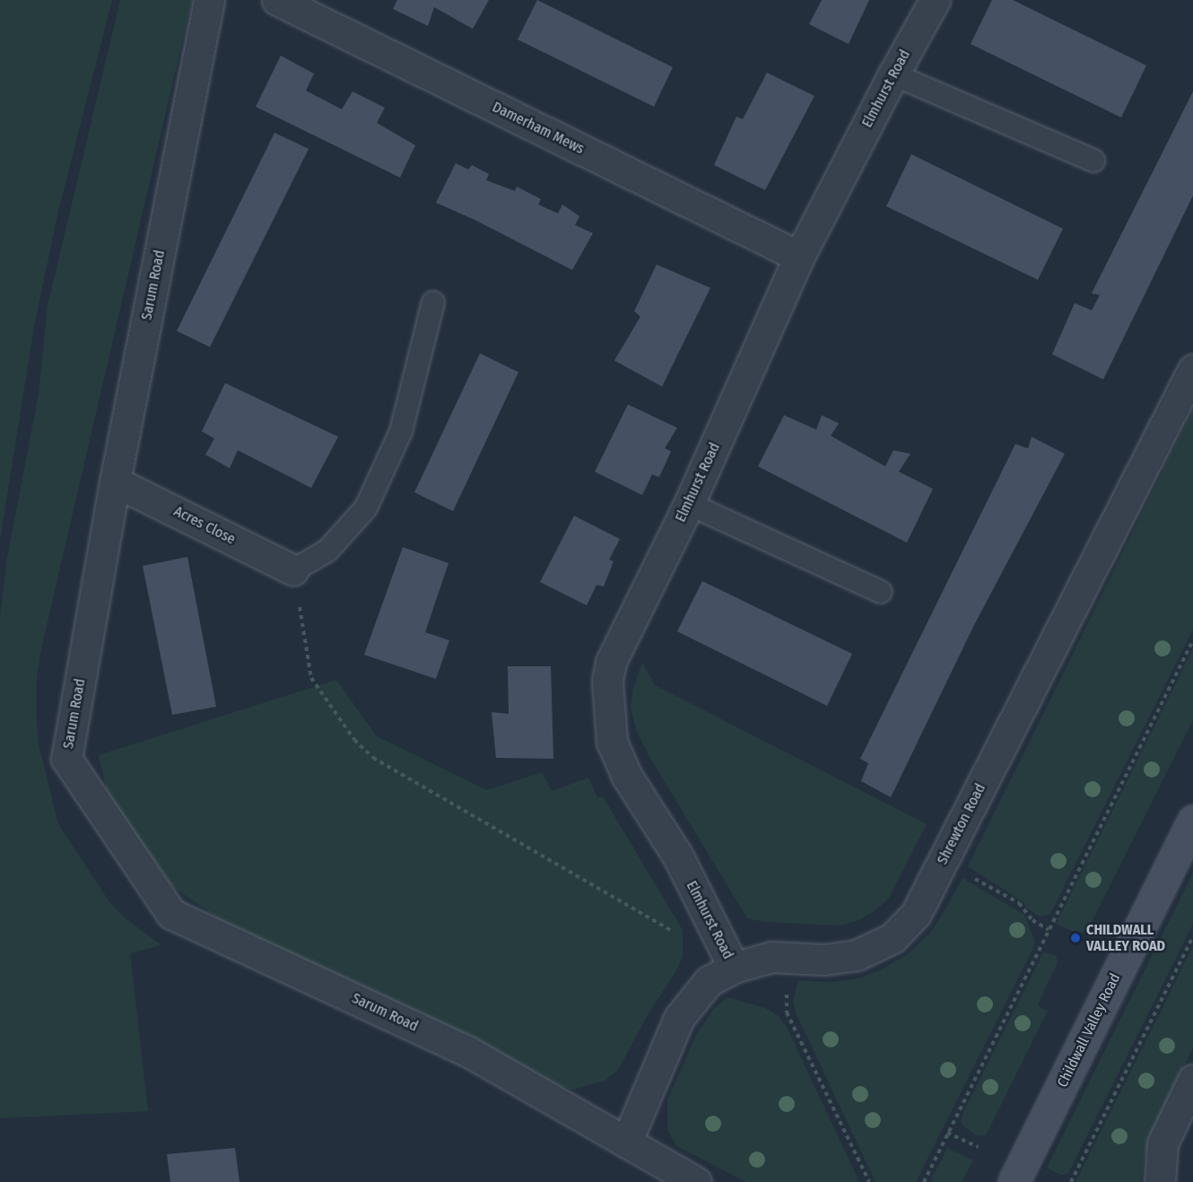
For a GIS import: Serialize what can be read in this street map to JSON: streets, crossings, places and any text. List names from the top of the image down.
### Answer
{
  "streets": {
    "main road": ["Childwall Valley Road"],
    "street": [
      "Elmhurst Road",
      "Damerham Mews",
      "Sarum Road",
      "Acres Close",
      "Shrewton Road"
    ]
  },
  "crossings": [
    ["Elmhurst Road", "Damerham Mews"],
    ["Elmhurst Road", "Shrewton Road"],
    ["Sarum Road", "Acres Close"],
    ["Sarum Road", "Shrewton Road"]
  ],
  "places": ["CHILDWALL VALLEY ROAD"]
}
